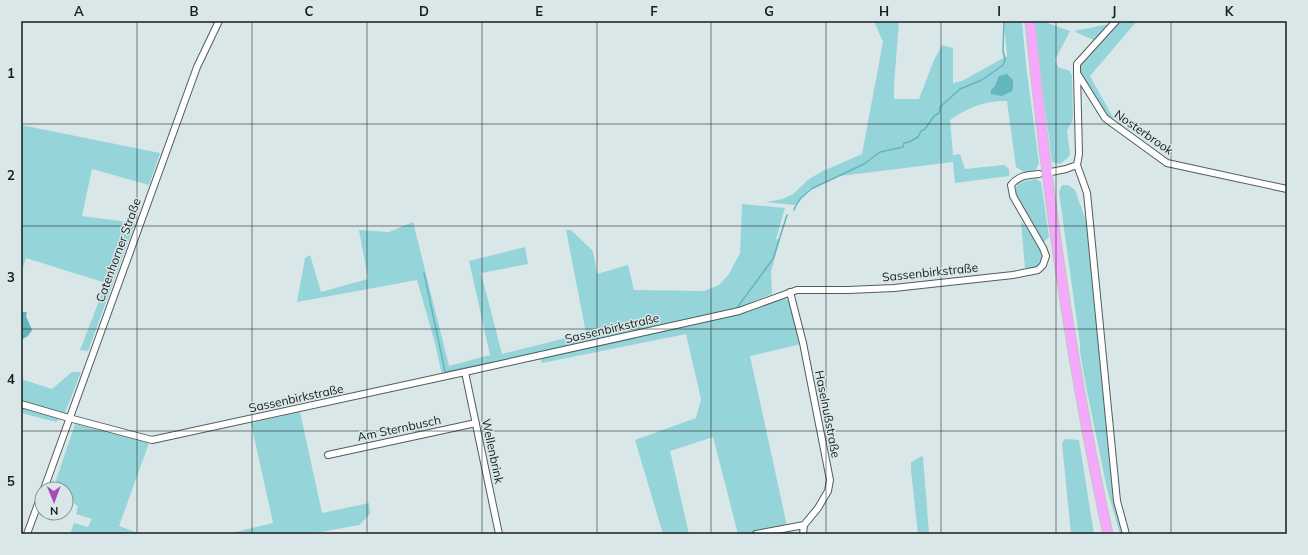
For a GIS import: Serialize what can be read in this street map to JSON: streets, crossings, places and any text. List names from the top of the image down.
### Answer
{
  "streets": {
    "street": [
      "Nosterbrook",
      "Catenhorner Straße",
      "Sassenbirkstraße",
      "Haselnußstraße",
      "Am Sternbusch",
      "Wellenbrink"
    ]
  },
  "crossings": [
    ["Catenhorner Straße", "Sassenbirkstraße"],
    ["Sassenbirkstraße", "Haselnußstraße"],
    ["Sassenbirkstraße", "Wellenbrink"],
    ["Am Sternbusch", "Wellenbrink"]
  ],
  "north": "bottom",
  "grid": {
    "columns": [
      "A",
      "B",
      "C",
      "D",
      "E",
      "F",
      "G",
      "H",
      "I",
      "J",
      "K"
    ],
    "rows": [
      "1",
      "2",
      "3",
      "4",
      "5"
    ]
  }
}
